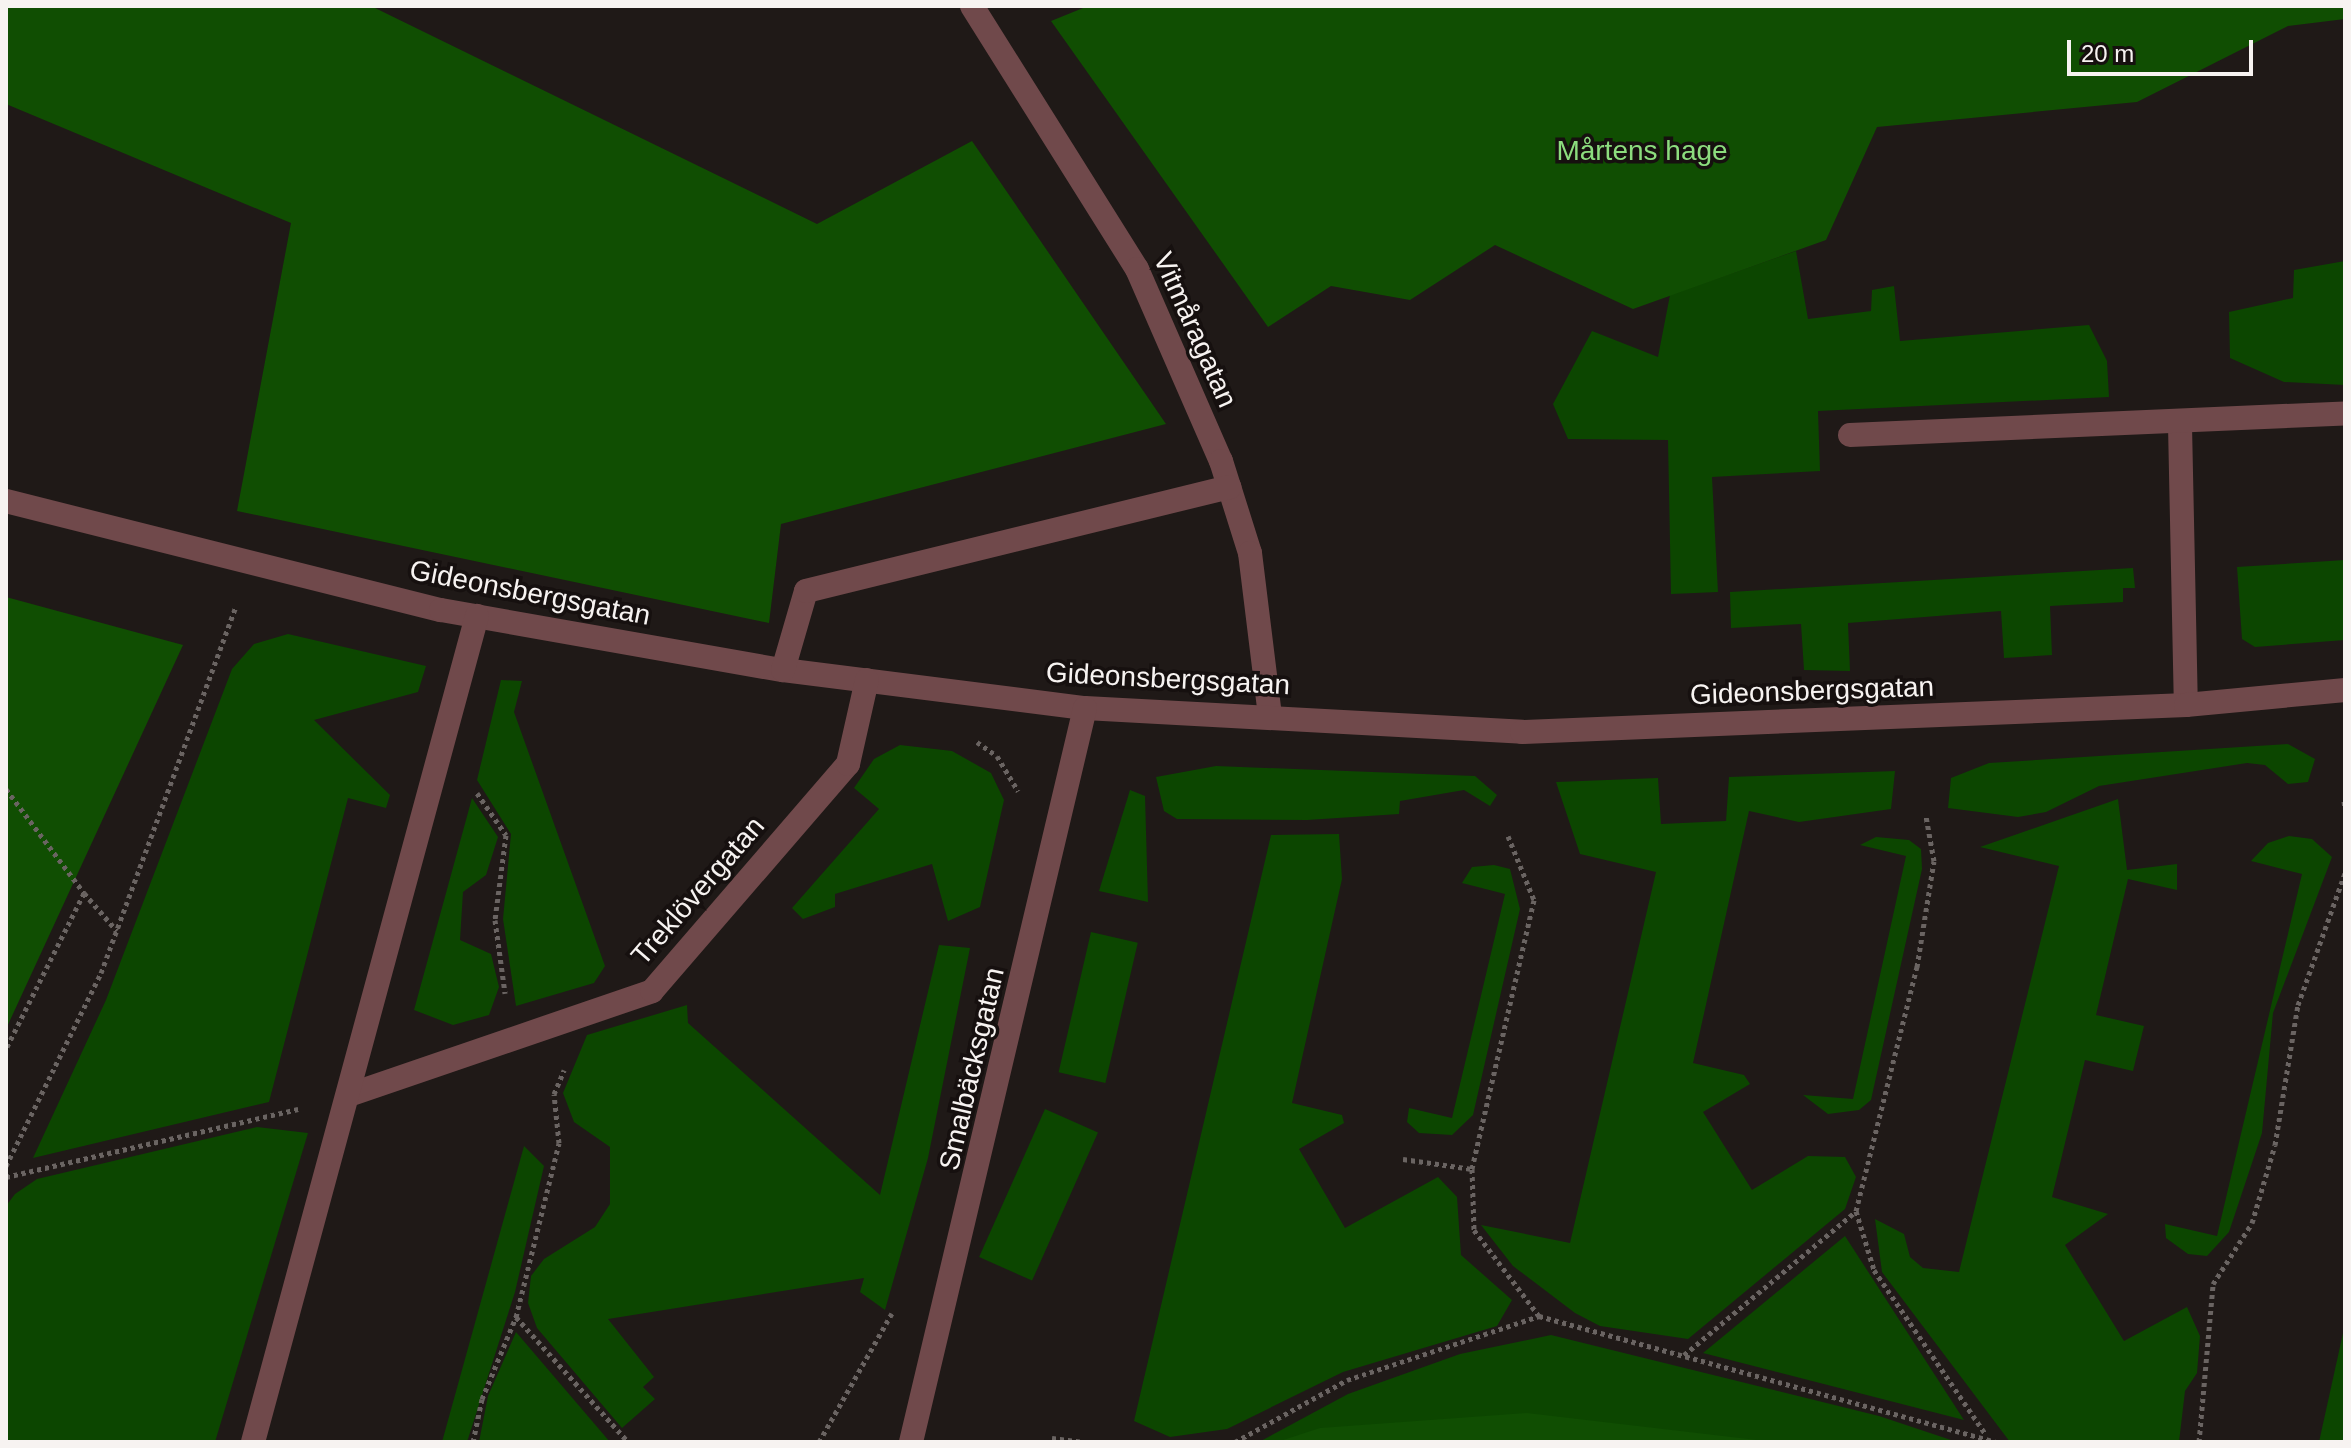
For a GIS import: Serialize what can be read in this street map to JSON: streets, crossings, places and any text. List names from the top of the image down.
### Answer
{
  "streets": {
    "street": [
      "Vitmåragatan",
      "Gideonsbergsgatan",
      "Treklövergatan",
      "Smalbäcksgatan"
    ]
  },
  "crossings": [
    ["Vitmåragatan", "Gideonsbergsgatan"],
    ["Gideonsbergsgatan", "Treklövergatan"],
    ["Gideonsbergsgatan", "Smalbäcksgatan"]
  ],
  "parks": ["Mårtens hage"],
  "scale_bar": "20 m"
}
